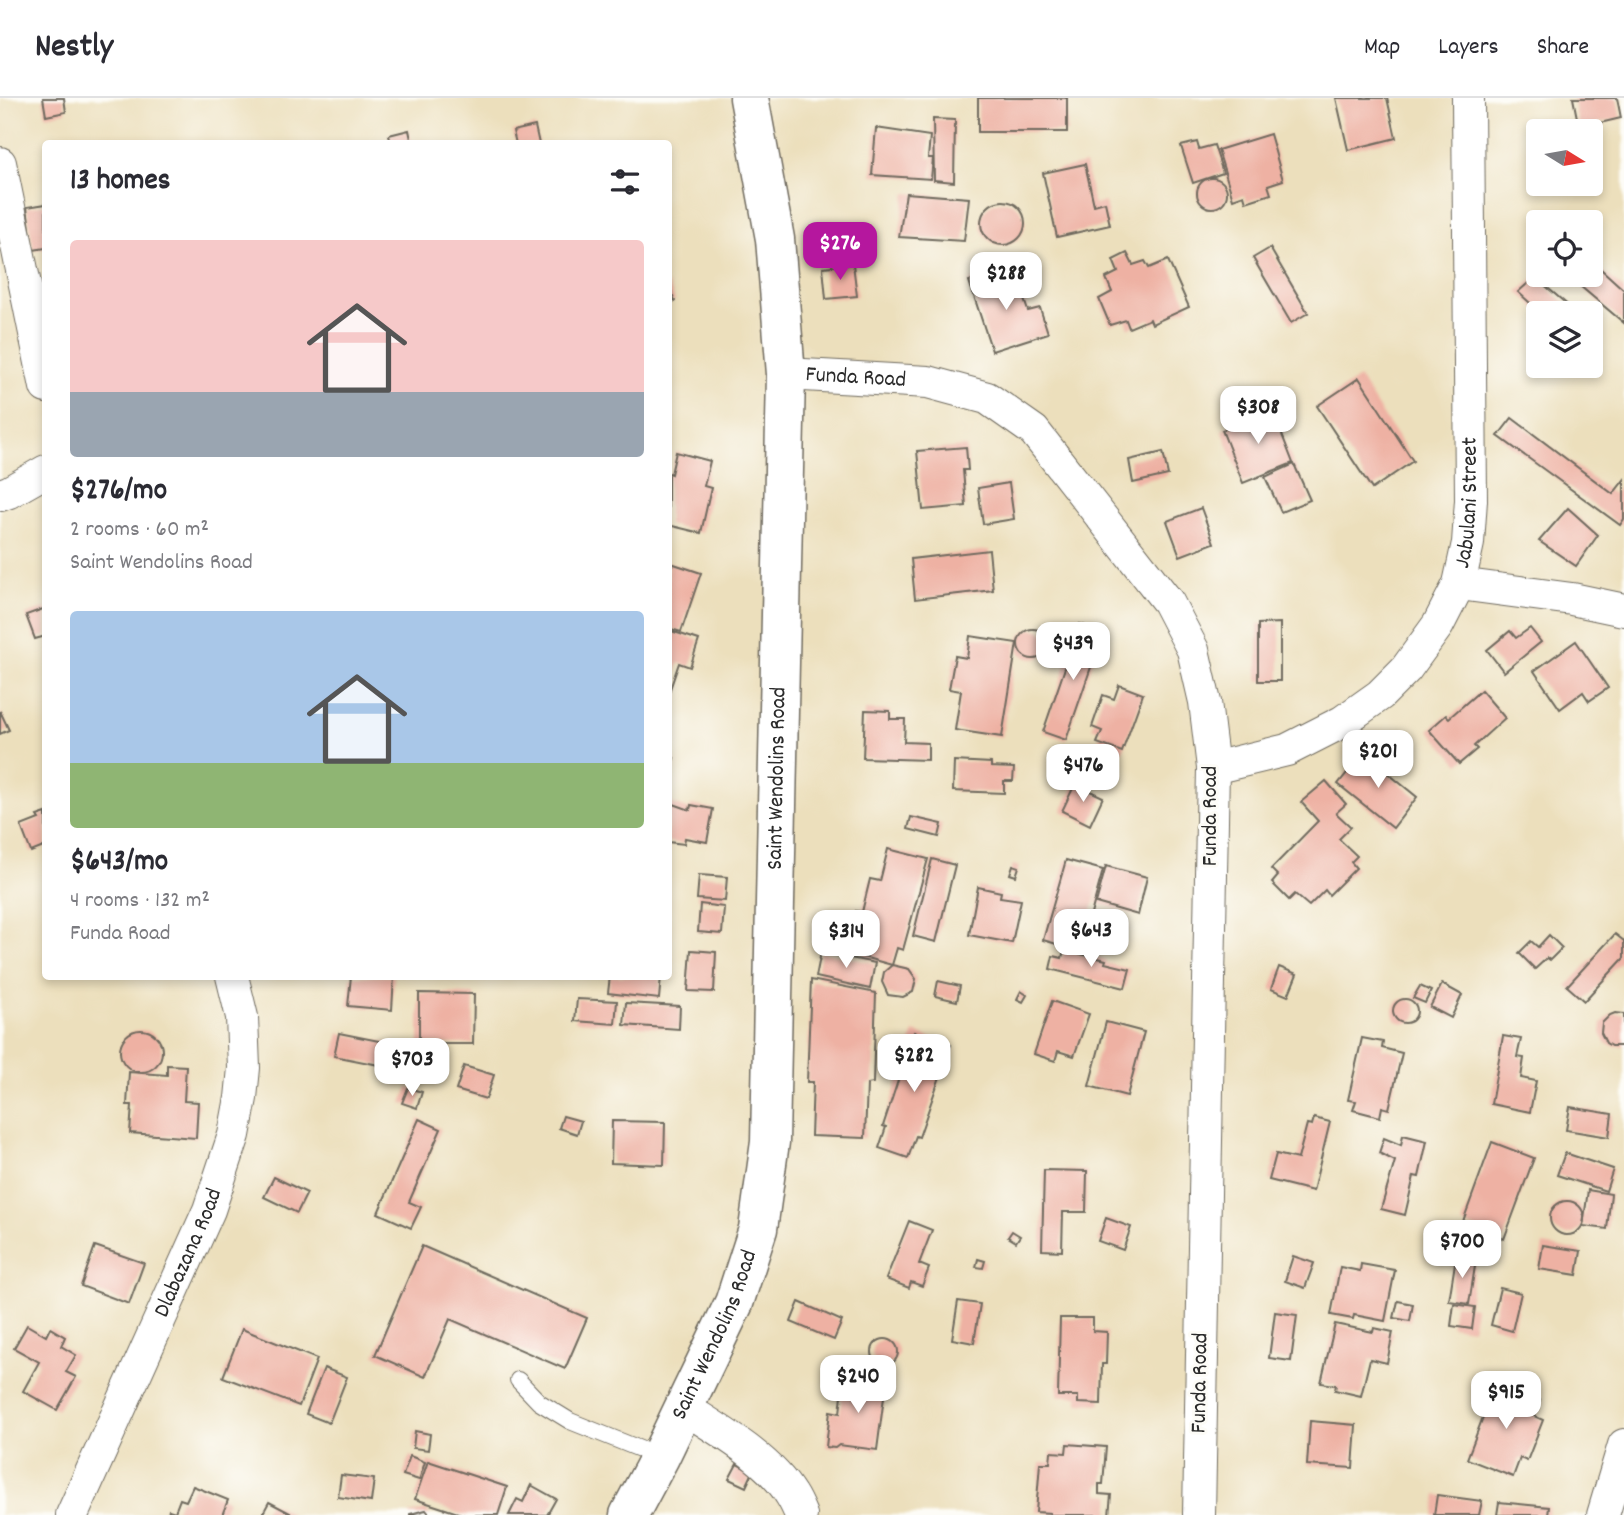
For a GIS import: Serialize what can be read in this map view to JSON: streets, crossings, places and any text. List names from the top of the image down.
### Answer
{
  "streets": {
    "street": [
      "Funda Road",
      "Jabulani Street",
      "Saint Wendolins Road",
      "Dlabazana Road"
    ]
  },
  "crossings": [
    ["Funda Road", "Jabulani Street"],
    ["Funda Road", "Saint Wendolins Road"]
  ],
  "north": "right",
  "page": {
    "header": "Nestly",
    "nav": ["Map", "Layers", "Share"],
    "heading": "13 homes",
    "price": [
      "$276",
      "$288",
      "$308",
      "$439",
      "$201",
      "$476",
      "$643",
      "$314",
      "$282",
      "$703",
      "$700",
      "$240",
      "$915"
    ],
    "list": [
      {
        "name": "$276/mo",
        "note": "2 rooms · 60 m² · Saint Wendolins Road"
      },
      {
        "name": "$643/mo",
        "note": "4 rooms · 132 m² · Funda Road"
      }
    ]
  }
}
